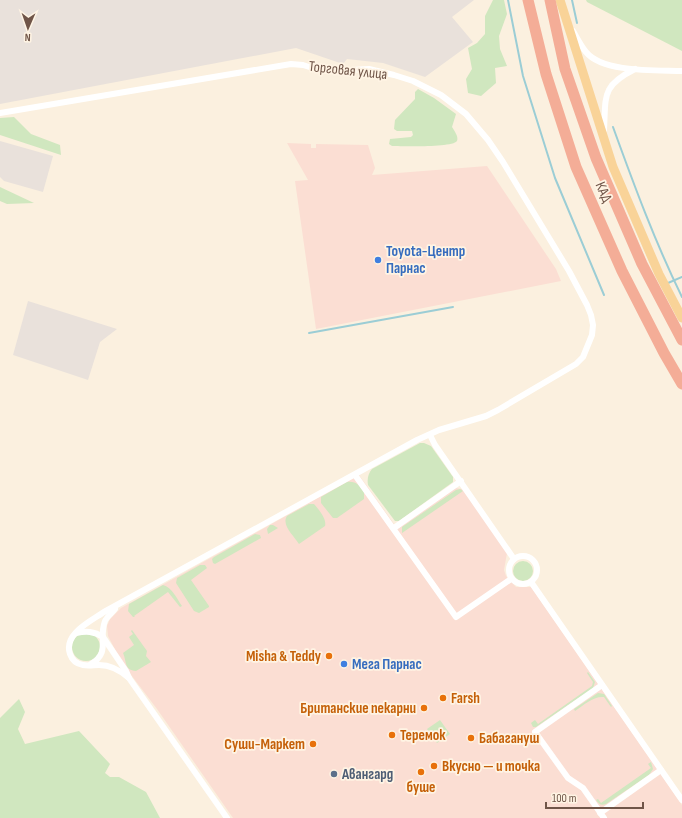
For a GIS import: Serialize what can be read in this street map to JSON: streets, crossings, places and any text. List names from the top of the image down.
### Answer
{
  "streets": {
    "highway": ["КАД"],
    "street": ["Торговая улица"]
  },
  "places": [
    "Toyota-Центр Парнас",
    "Misha & Teddy",
    "Мега Парнас",
    "Farsh",
    "Британские пекарни",
    "Теремок",
    "Бабагануш",
    "Суши-Маркет",
    "Вкусно — и точка",
    "буше",
    "Авангард"
  ],
  "scale_bar": "100 m",
  "north": "bottom"
}
